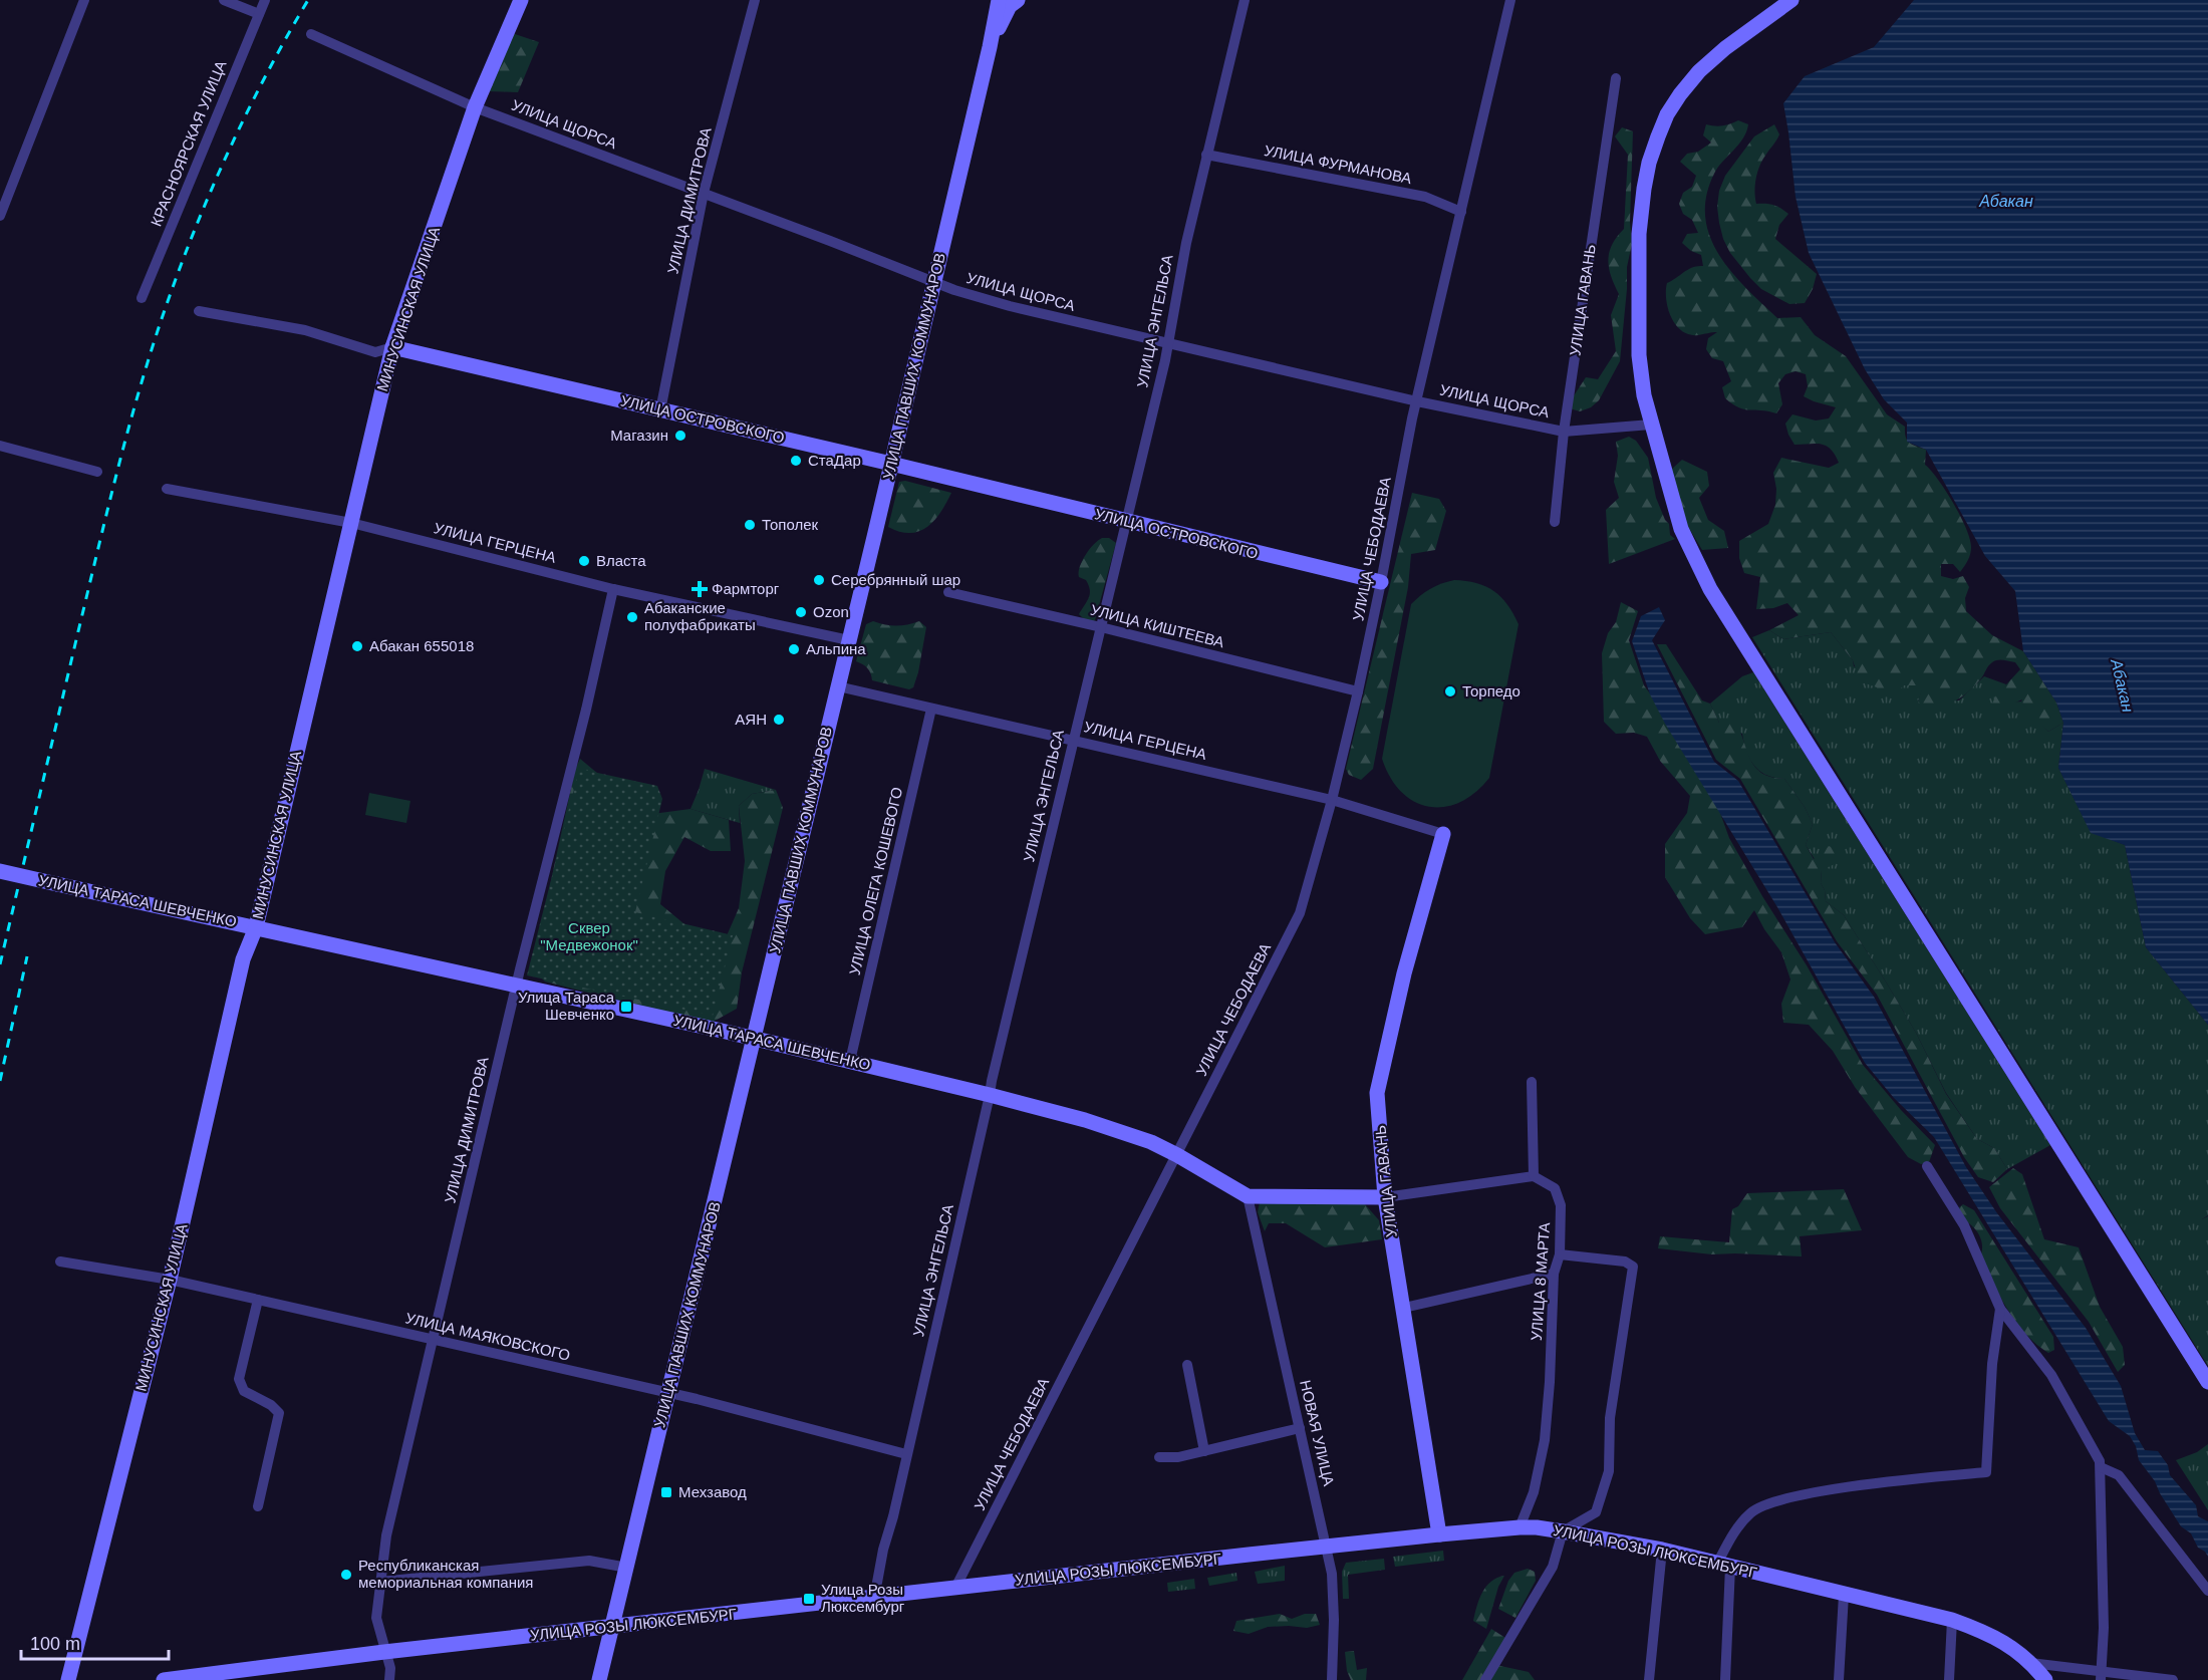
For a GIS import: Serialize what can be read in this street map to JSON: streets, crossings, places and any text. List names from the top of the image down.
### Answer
{
  "streets": {
    "street": [
      "УЛИЦА ЩОРСА",
      "КРАСНОЯРСКАЯ УЛИЦА",
      "УЛИЦА ФУРМАНОВА",
      "УЛИЦА ДИМИТРОВА",
      "УЛИЦА ГАВАНЬ",
      "МИНУСИНСКАЯ УЛИЦА",
      "УЛИЦА ЭНГЕЛЬСА",
      "УЛИЦА ПАВШИХ КОММУНАРОВ",
      "УЛИЦА ОСТРОВСКОГО",
      "УЛИЦА ГЕРЦЕНА",
      "УЛИЦА ЧЕБОДАЕВА",
      "УЛИЦА КИШТЕЕВА",
      "УЛИЦА ОЛЕГА КОШЕВОГО",
      "УЛИЦА ТАРАСА ШЕВЧЕНКО",
      "УЛИЦА 8 МАРТА",
      "УЛИЦА МАЯКОВСКОГО",
      "НОВАЯ УЛИЦА",
      "УЛИЦА РОЗЫ ЛЮКСЕМБУРГ"
    ]
  },
  "crossings": [
    ["УЛИЦА ЩОРСА", "УЛИЦА ДИМИТРОВА"],
    ["УЛИЦА ЩОРСА", "УЛИЦА ГАВАНЬ"],
    ["УЛИЦА ЩОРСА", "МИНУСИНСКАЯ УЛИЦА"],
    ["УЛИЦА ЩОРСА", "УЛИЦА ЭНГЕЛЬСА"],
    ["УЛИЦА ЩОРСА", "УЛИЦА ПАВШИХ КОММУНАРОВ"],
    ["УЛИЦА ЩОРСА", "УЛИЦА ЧЕБОДАЕВА"],
    ["УЛИЦА ФУРМАНОВА", "УЛИЦА ЭНГЕЛЬСА"],
    ["УЛИЦА ФУРМАНОВА", "УЛИЦА ЧЕБОДАЕВА"],
    ["УЛИЦА ДИМИТРОВА", "УЛИЦА ОСТРОВСКОГО"],
    ["УЛИЦА ДИМИТРОВА", "УЛИЦА ГЕРЦЕНА"],
    ["УЛИЦА ДИМИТРОВА", "УЛИЦА ТАРАСА ШЕВЧЕНКО"],
    ["УЛИЦА ДИМИТРОВА", "УЛИЦА МАЯКОВСКОГО"],
    ["УЛИЦА ДИМИТРОВА", "УЛИЦА РОЗЫ ЛЮКСЕМБУРГ"],
    ["УЛИЦА ГАВАНЬ", "УЛИЦА ГЕРЦЕНА"],
    ["УЛИЦА ГАВАНЬ", "УЛИЦА ТАРАСА ШЕВЧЕНКО"],
    ["УЛИЦА ГАВАНЬ", "УЛИЦА РОЗЫ ЛЮКСЕМБУРГ"],
    ["МИНУСИНСКАЯ УЛИЦА", "УЛИЦА ОСТРОВСКОГО"],
    ["МИНУСИНСКАЯ УЛИЦА", "УЛИЦА ГЕРЦЕНА"],
    ["МИНУСИНСКАЯ УЛИЦА", "УЛИЦА ТАРАСА ШЕВЧЕНКО"],
    ["МИНУСИНСКАЯ УЛИЦА", "УЛИЦА МАЯКОВСКОГО"],
    ["УЛИЦА ЭНГЕЛЬСА", "УЛИЦА ОСТРОВСКОГО"],
    ["УЛИЦА ЭНГЕЛЬСА", "УЛИЦА ГЕРЦЕНА"],
    ["УЛИЦА ЭНГЕЛЬСА", "УЛИЦА КИШТЕЕВА"],
    ["УЛИЦА ЭНГЕЛЬСА", "УЛИЦА ТАРАСА ШЕВЧЕНКО"],
    ["УЛИЦА ЭНГЕЛЬСА", "УЛИЦА МАЯКОВСКОГО"],
    ["УЛИЦА ЭНГЕЛЬСА", "УЛИЦА РОЗЫ ЛЮКСЕМБУРГ"],
    ["УЛИЦА ПАВШИХ КОММУНАРОВ", "УЛИЦА ОСТРОВСКОГО"],
    ["УЛИЦА ПАВШИХ КОММУНАРОВ", "УЛИЦА ГЕРЦЕНА"],
    ["УЛИЦА ПАВШИХ КОММУНАРОВ", "УЛИЦА ТАРАСА ШЕВЧЕНКО"],
    ["УЛИЦА ПАВШИХ КОММУНАРОВ", "УЛИЦА МАЯКОВСКОГО"],
    ["УЛИЦА ПАВШИХ КОММУНАРОВ", "УЛИЦА РОЗЫ ЛЮКСЕМБУРГ"],
    ["УЛИЦА ОСТРОВСКОГО", "УЛИЦА ЧЕБОДАЕВА"],
    ["УЛИЦА ГЕРЦЕНА", "УЛИЦА ЧЕБОДАЕВА"],
    ["УЛИЦА ГЕРЦЕНА", "УЛИЦА ОЛЕГА КОШЕВОГО"],
    ["УЛИЦА ЧЕБОДАЕВА", "УЛИЦА КИШТЕЕВА"],
    ["УЛИЦА ЧЕБОДАЕВА", "УЛИЦА ТАРАСА ШЕВЧЕНКО"],
    ["УЛИЦА ЧЕБОДАЕВА", "УЛИЦА РОЗЫ ЛЮКСЕМБУРГ"],
    ["УЛИЦА ОЛЕГА КОШЕВОГО", "УЛИЦА ТАРАСА ШЕВЧЕНКО"],
    ["УЛИЦА ТАРАСА ШЕВЧЕНКО", "УЛИЦА 8 МАРТА"],
    ["УЛИЦА ТАРАСА ШЕВЧЕНКО", "НОВАЯ УЛИЦА"],
    ["УЛИЦА 8 МАРТА", "УЛИЦА РОЗЫ ЛЮКСЕМБУРГ"],
    ["НОВАЯ УЛИЦА", "УЛИЦА РОЗЫ ЛЮКСЕМБУРГ"]
  ],
  "water": ["Абакан"],
  "parks": ["Сквер \"Медвежонок\""],
  "places": {
    "other": [
      "Магазин",
      "СтаДар",
      "Тополек",
      "Власта",
      "Серебрянный шар",
      "Ozon",
      "Абаканские полуфабрикаты",
      "Абакан 655018",
      "Альпина",
      "Торпедо",
      "АЯН",
      "Республиканская мемориальная компания"
    ],
    "health": ["Фармторг"],
    "transit": ["Улица Тараса Шевченко", "Мехзавод", "Улица Розы Люксембург"]
  },
  "scale_bar": "100 m"
}
